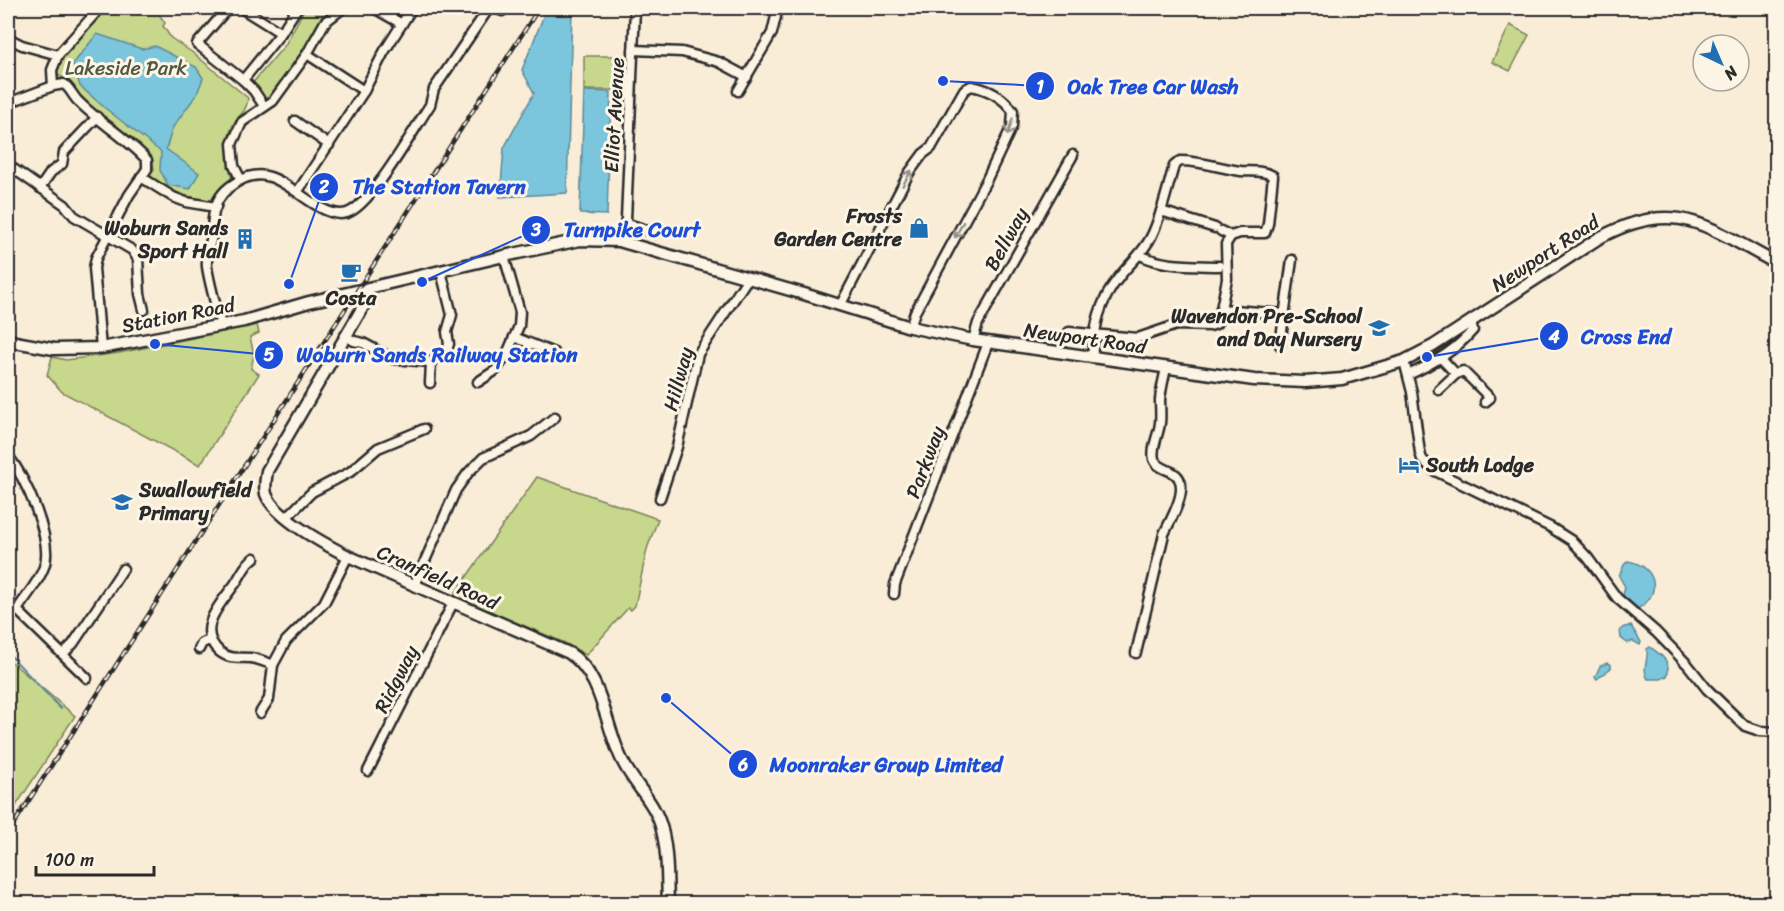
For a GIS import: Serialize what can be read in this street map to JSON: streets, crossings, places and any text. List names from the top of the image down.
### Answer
{
  "streets": {
    "street": [
      "Elliot Avenue",
      "Bellway",
      "Newport Road",
      "Station Road",
      "Hillway",
      "Parkway",
      "Cranfield Road",
      "Ridgway"
    ]
  },
  "crossings": [
    ["Elliot Avenue", "Newport Road"],
    ["Bellway", "Newport Road"],
    ["Newport Road", "Station Road"],
    ["Newport Road", "Hillway"],
    ["Newport Road", "Parkway"],
    ["Newport Road", "Cranfield Road"],
    ["Cranfield Road", "Ridgway"]
  ],
  "parks": ["Lakeside Park"],
  "places": {
    "other": [
      "Oak Tree Car Wash",
      "Turnpike Court",
      "The Station Tavern",
      "Woburn Sands Railway Station",
      "Cross End",
      "Moonraker Group Limited"
    ],
    "shop": ["Frosts Garden Centre"],
    "building": ["Woburn Sands Sport Hall"],
    "cafe": ["Costa"],
    "school or university": ["Wavendon Pre-School and Day Nursery", "Swallowfield Primary"],
    "hotel": ["South Lodge"]
  },
  "scale_bar": "100 m",
  "north": "bottom right"
}
